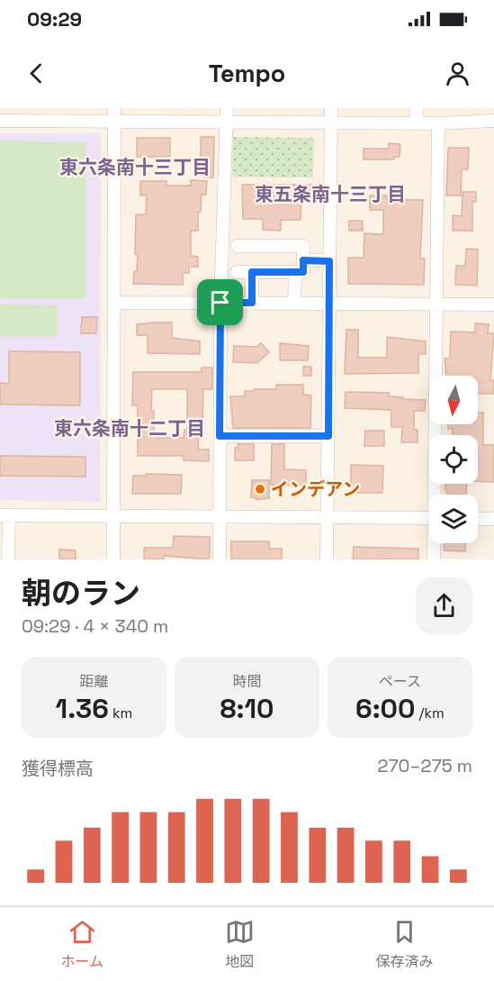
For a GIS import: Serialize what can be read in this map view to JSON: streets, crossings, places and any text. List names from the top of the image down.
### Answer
{
  "districts": ["東六条南十三丁目", "東五条南十三丁目", "東六条南十二丁目"],
  "places": ["インデアン"],
  "north": "bottom",
  "page": {
    "status": "09:29",
    "header": "Tempo",
    "heading": ["朝のラン", "09:29 · 4 × 340 m"],
    "stats": [
      ["距離", "1.36 km"],
      ["時間", "8:10"],
      ["ペース", "6:00 /km"]
    ],
    "chart": ["獲得標高", "270–275 m"],
    "tabs": ["ホーム", "地図", "保存済み"]
  }
}
